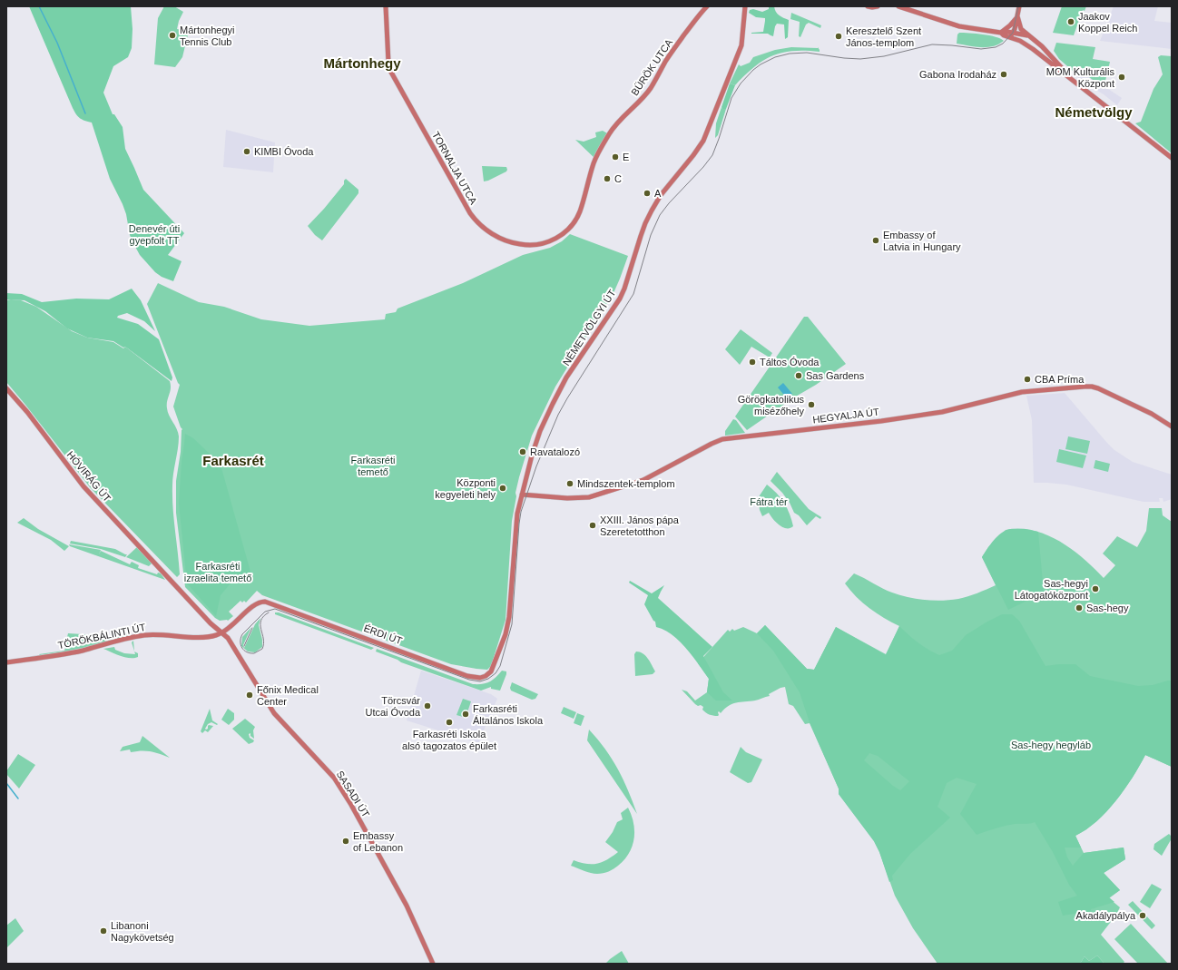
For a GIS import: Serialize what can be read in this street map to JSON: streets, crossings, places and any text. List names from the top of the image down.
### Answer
{
  "streets": {
    "street": [
      "BÜRÖK UTCA",
      "TORNALJA UTCA",
      "NÉMETVÖLGYI ÚT",
      "HEGYALJA ÚT",
      "HÓVIRÁG ÚT",
      "ÉRDI ÚT",
      "TÖRÖKBÁLINTI ÚT",
      "SASADI ÚT"
    ]
  },
  "crossings": [
    ["BÜRÖK UTCA", "TORNALJA UTCA"],
    ["NÉMETVÖLGYI ÚT", "HEGYALJA ÚT"],
    ["NÉMETVÖLGYI ÚT", "ÉRDI ÚT"],
    ["HÓVIRÁG ÚT", "ÉRDI ÚT"],
    ["HÓVIRÁG ÚT", "TÖRÖKBÁLINTI ÚT"],
    ["HÓVIRÁG ÚT", "SASADI ÚT"],
    ["ÉRDI ÚT", "TÖRÖKBÁLINTI ÚT"],
    ["ÉRDI ÚT", "SASADI ÚT"],
    ["TÖRÖKBÁLINTI ÚT", "SASADI ÚT"]
  ],
  "districts": ["Mártonhegy", "Németvölgy", "Farkasrét"],
  "parks": [
    "Denevér úti gyepfolt TT",
    "Farkasréti temető",
    "Fátra tér",
    "Farkasréti izraelita temető",
    "Sas-hegy hegyláb"
  ],
  "places": [
    "Jaakov Koppel Reich",
    "Mártonhegyi Tennis Club",
    "Keresztelő Szent János-templom",
    "Gabona Irodaház",
    "MOM Kulturális Központ",
    "KIMBI Óvoda",
    "E",
    "C",
    "A",
    "Embassy of Latvia in Hungary",
    "Táltos Óvoda",
    "Sas Gardens",
    "CBA Príma",
    "Görögkatolikus misézőhely",
    "Ravatalozó",
    "Mindszentek-templom",
    "Központi kegyeleti hely",
    "XXIII. János pápa Szeretetotthon",
    "Sas-hegyi Látogatóközpont",
    "Sas-hegy",
    "Főnix Medical Center",
    "Törcsvár Utcai Óvoda",
    "Farkasréti Általános Iskola",
    "Farkasréti Iskola alsó tagozatos épület",
    "Embassy of Lebanon",
    "Akadálypálya",
    "Libanoni Nagykövetség"
  ]
}
